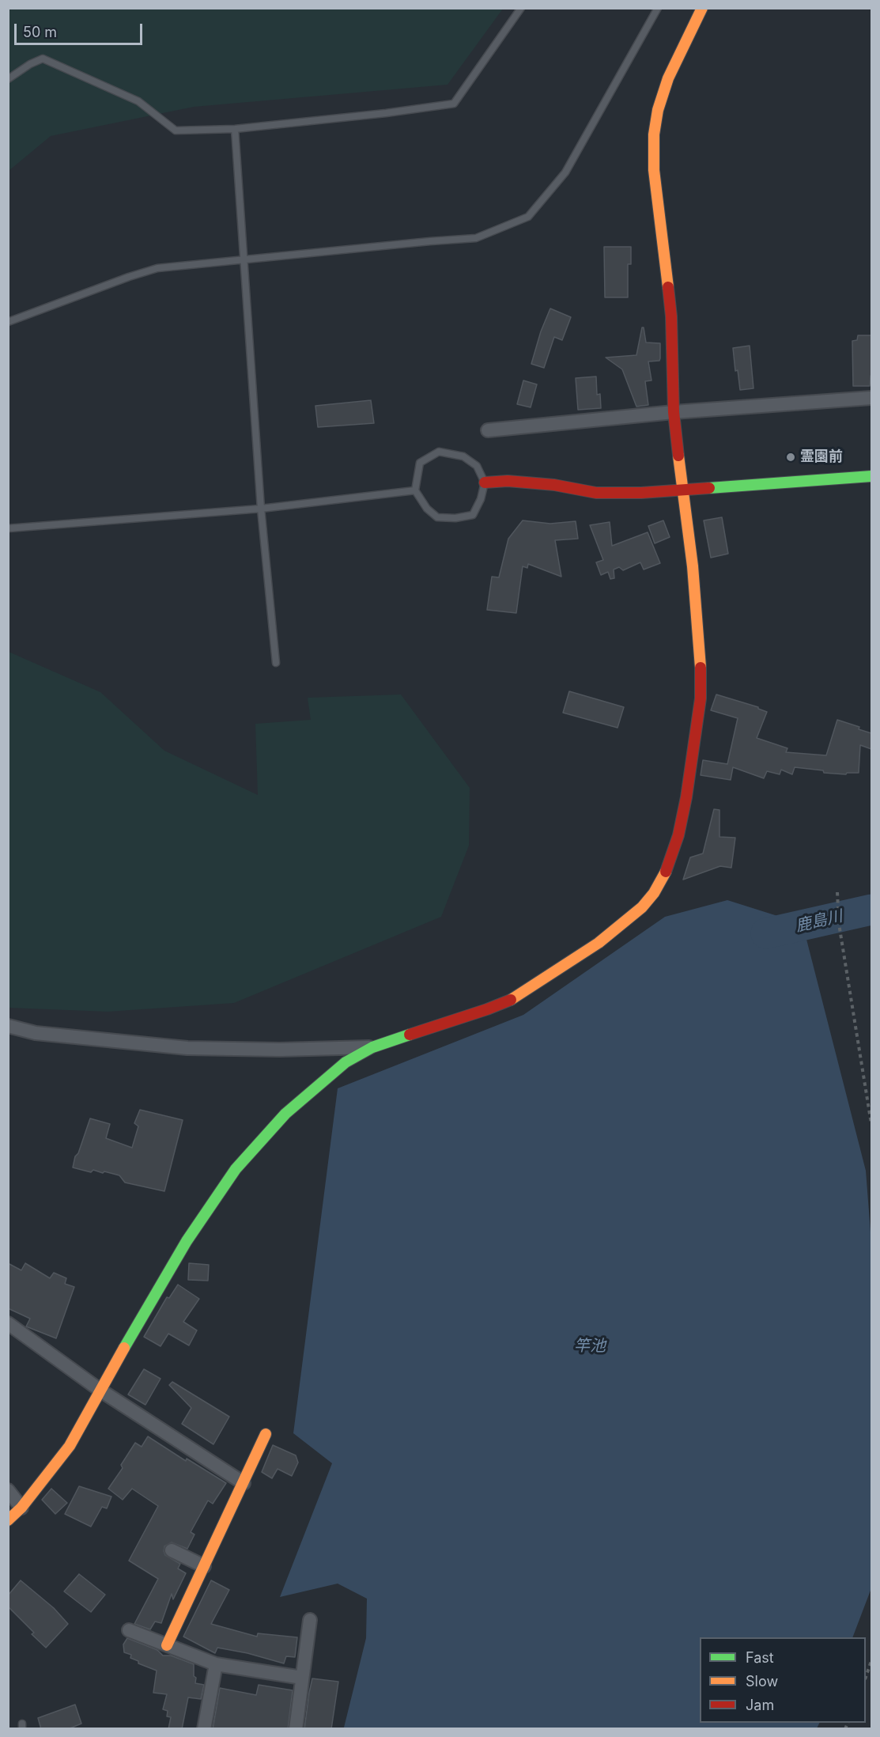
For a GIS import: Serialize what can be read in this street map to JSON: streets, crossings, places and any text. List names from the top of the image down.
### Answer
{
  "water": ["鹿島川", "竿池"],
  "places": ["霊園前"],
  "legend": ["Fast", "Slow", "Jam"],
  "scale_bar": "50 m"
}
